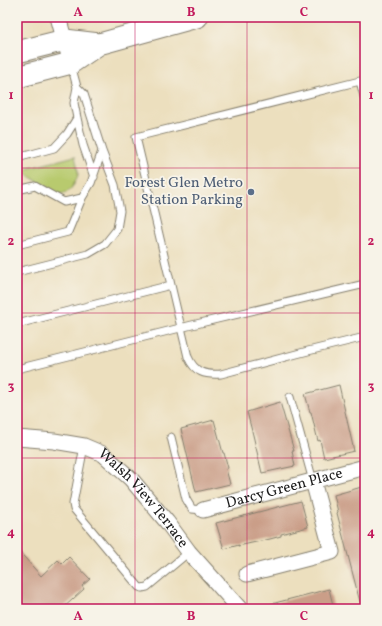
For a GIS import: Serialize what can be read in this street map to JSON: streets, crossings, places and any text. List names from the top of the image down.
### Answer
{
  "streets": {
    "street": ["Darcy Green Place", "Walsh View Terrace"]
  },
  "places": ["Forest Glen Metro Station Parking"],
  "grid": {
    "columns": ["A", "B", "C"],
    "rows": [
      "1",
      "2",
      "3",
      "4"
    ]
  }
}
